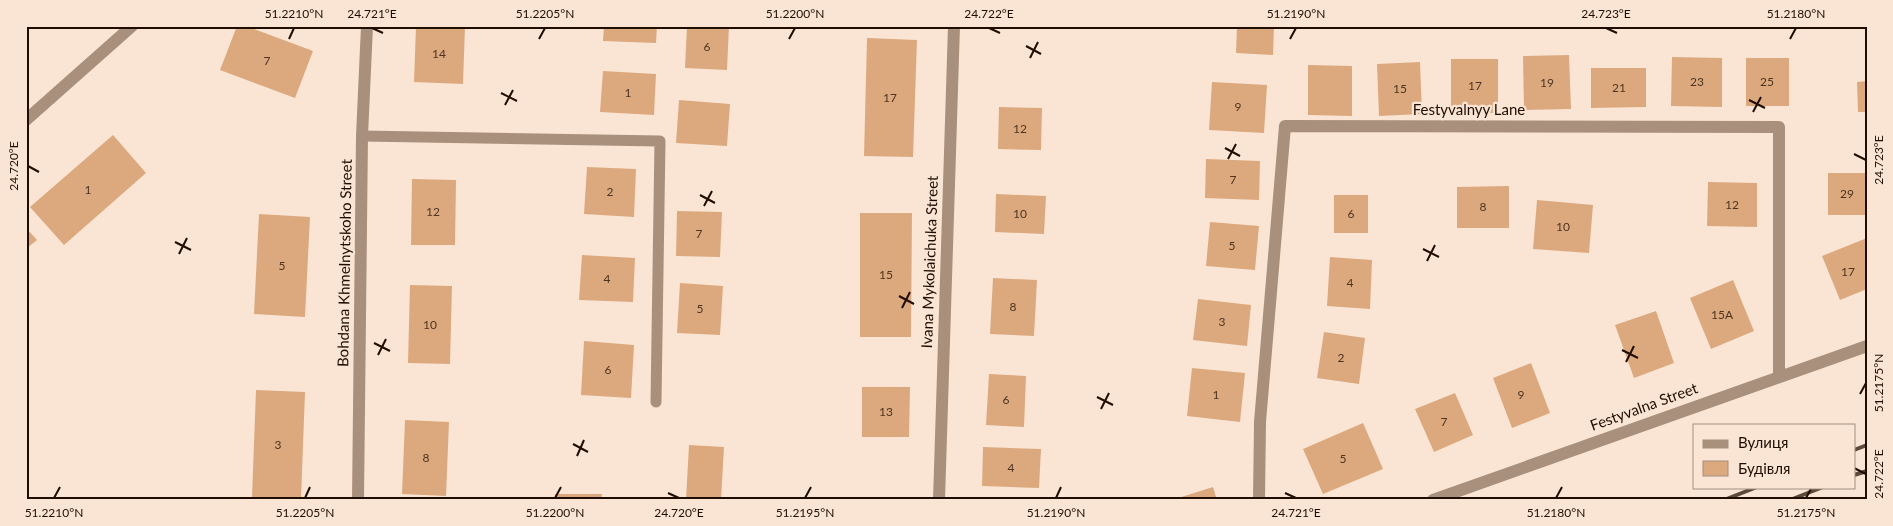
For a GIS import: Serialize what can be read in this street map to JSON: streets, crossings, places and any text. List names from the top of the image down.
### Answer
{
  "streets": {
    "street": [
      "Festyvalnyy Lane",
      "Ivana Mykolaichuka Street",
      "Bohdana Khmelnytskoho Street",
      "Festyvalna Street"
    ]
  },
  "crossings": [
    ["Festyvalnyy Lane", "Festyvalna Street"]
  ],
  "house_numbers": [
    "6",
    "14",
    "7",
    "23",
    "25",
    "19",
    "17",
    "21",
    "15",
    "1",
    "17",
    "9",
    "12",
    "7",
    "1",
    "2",
    "29",
    "12",
    "8",
    "12",
    "10",
    "6",
    "10",
    "7",
    "5",
    "5",
    "17",
    "15",
    "4",
    "4",
    "8",
    "5",
    "15А",
    "3",
    "10",
    "2",
    "6",
    "1",
    "9",
    "6",
    "13",
    "7",
    "3",
    "8",
    "5",
    "4"
  ],
  "legend": ["Вулиця", "Будівля"],
  "coordinates": [
    "51.2210°N",
    "24.721°E",
    "51.2205°N",
    "51.2200°N",
    "24.722°E",
    "51.2190°N",
    "24.723°E",
    "51.2180°N",
    "24.720°E",
    "51.2175°N",
    "51.2195°N"
  ]
}
